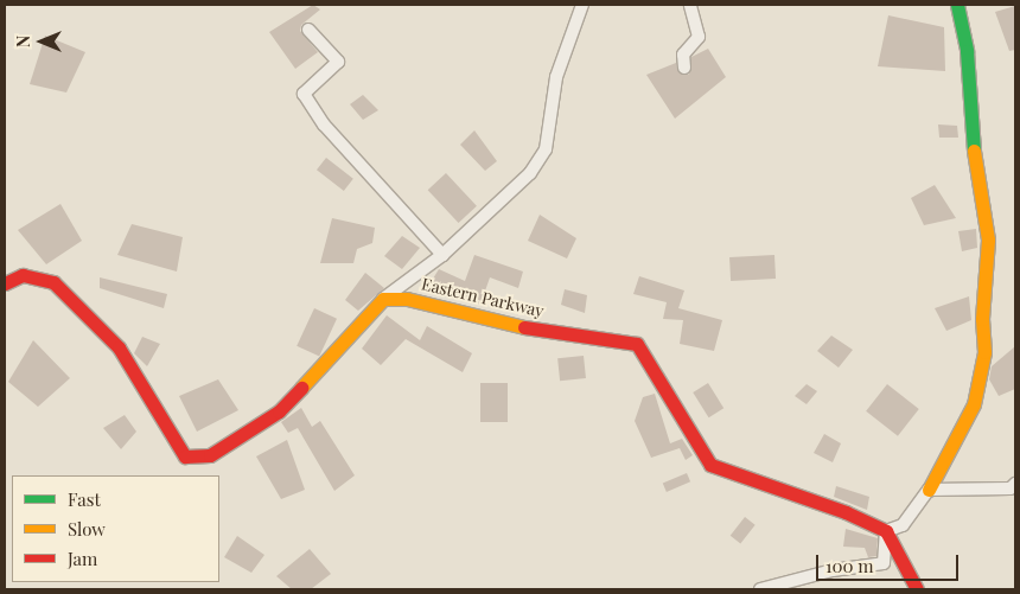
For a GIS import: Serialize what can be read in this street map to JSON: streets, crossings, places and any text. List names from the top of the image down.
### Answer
{
  "streets": {
    "street": ["Eastern Parkway"]
  },
  "legend": ["Fast", "Slow", "Jam"],
  "scale_bar": "100 m",
  "north": "left"
}
